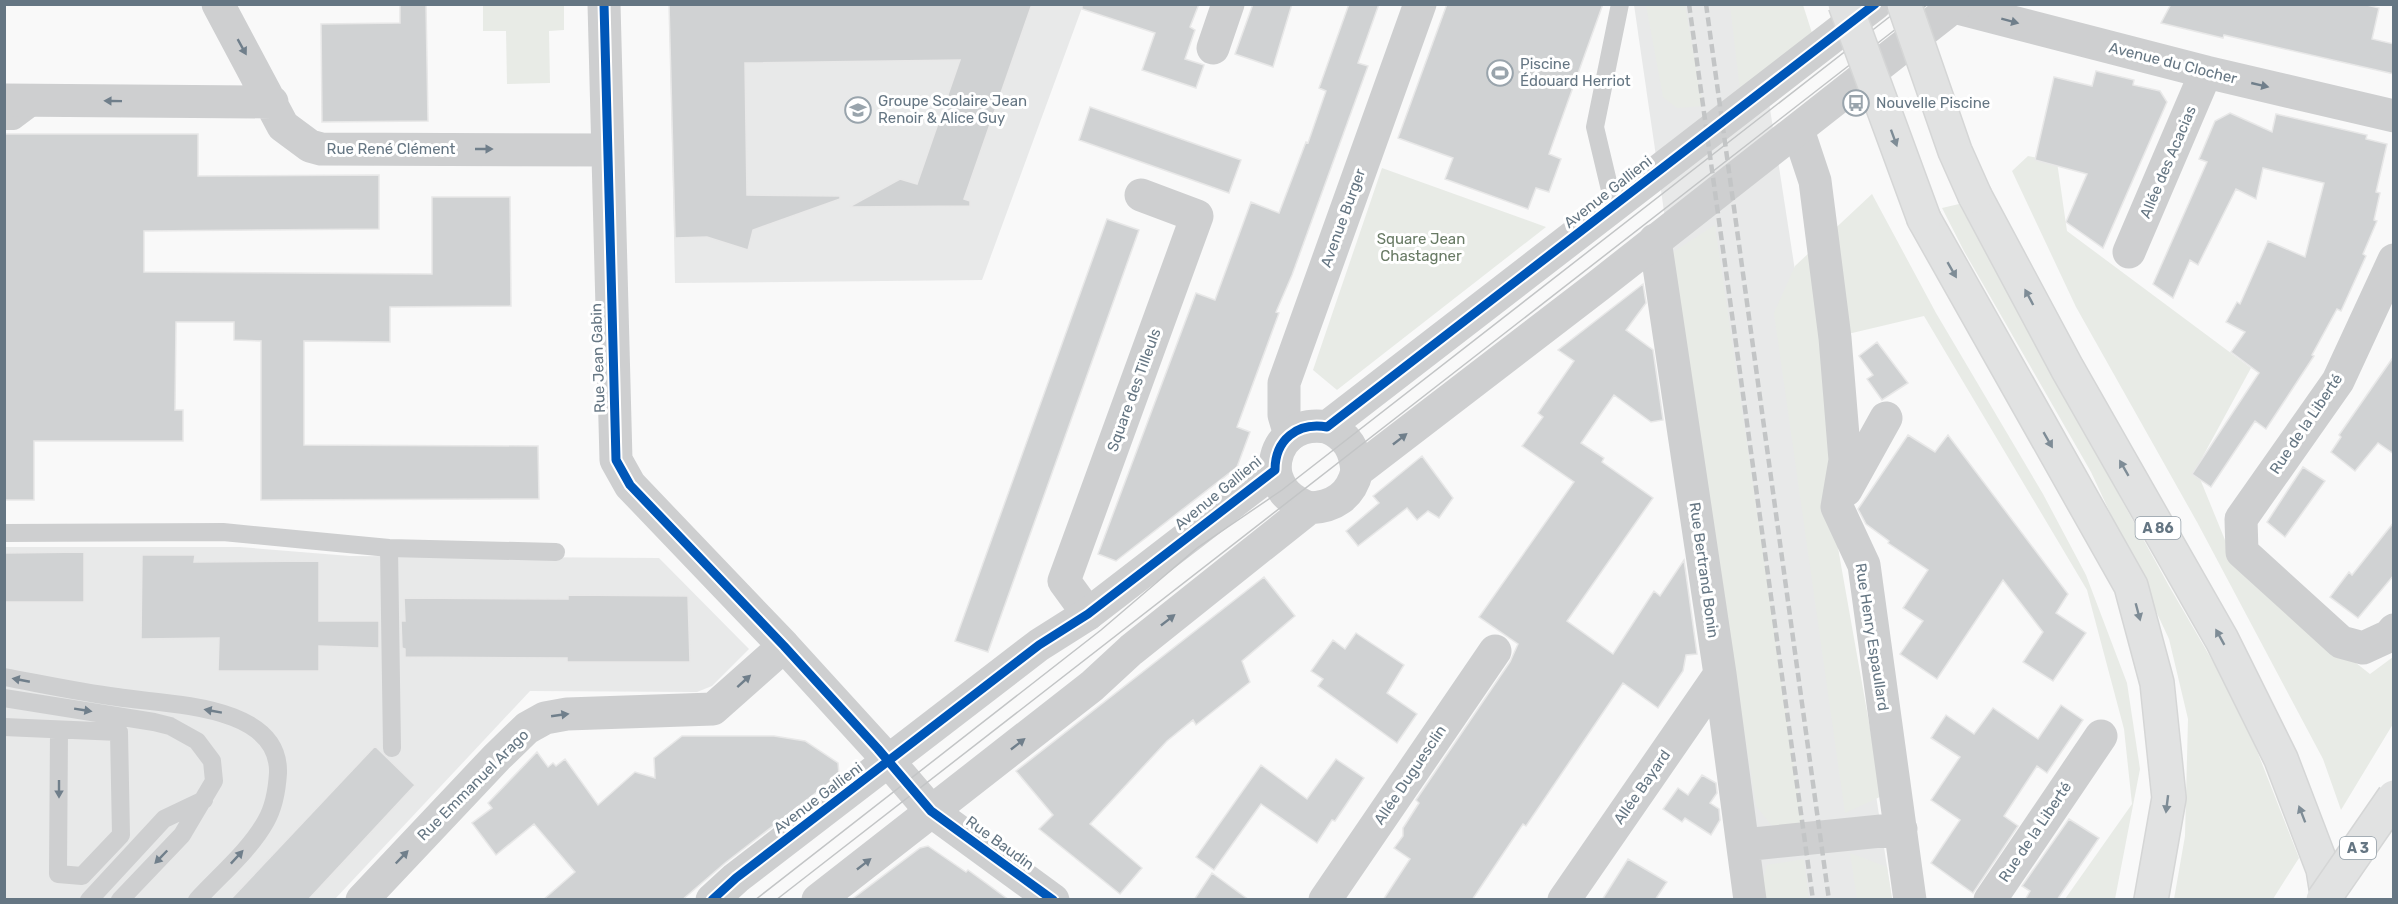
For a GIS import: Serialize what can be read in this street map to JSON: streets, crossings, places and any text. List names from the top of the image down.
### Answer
{
  "streets": {
    "highway": ["A 86", "A 3"],
    "street": [
      "Avenue du Clocher",
      "Rue René Clément",
      "Allée des Acacias",
      "Avenue Gallieni",
      "Avenue Burger",
      "Rue Jean Gabin",
      "Square des Tilleuls",
      "Rue de la Liberté",
      "Rue Bertrand Bonin",
      "Rue Henry Espaullard",
      "Allée Duguesclin",
      "Rue Emmanuel Arago",
      "Allée Bayard",
      "Rue Baudin"
    ]
  },
  "crossings": [
    ["Avenue du Clocher", "Allée des Acacias"],
    ["Rue René Clément", "Rue Jean Gabin"],
    ["Avenue Gallieni", "Avenue Burger"],
    ["Avenue Gallieni", "Square des Tilleuls"],
    ["Avenue Gallieni", "Rue Baudin"],
    ["Rue Jean Gabin", "Rue Emmanuel Arago"],
    ["Rue Bertrand Bonin", "Allée Bayard"]
  ],
  "one_way": ["Avenue du Clocher", "Rue Emmanuel Arago"],
  "parks": ["Square Jean Chastagner"],
  "places": {
    "sports": ["Piscine Édouard Herriot"],
    "bus stop": ["Nouvelle Piscine"],
    "school or university": ["Groupe Scolaire Jean Renoir & Alice Guy"]
  }
}
